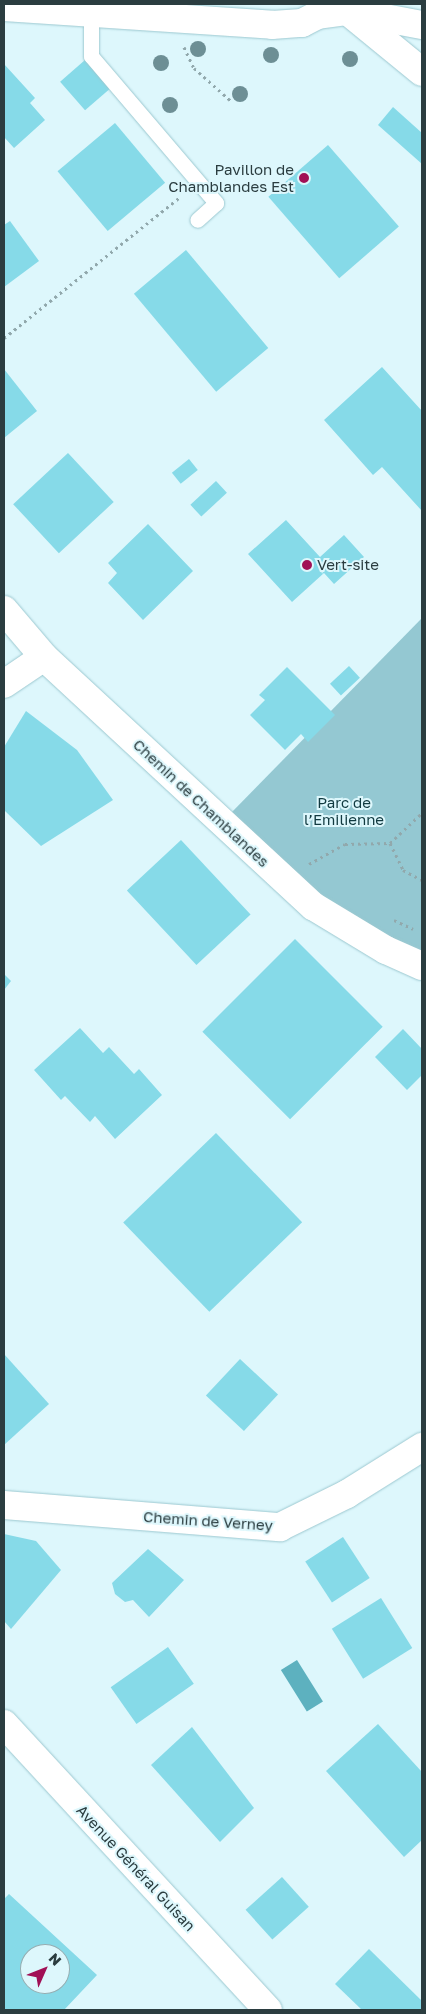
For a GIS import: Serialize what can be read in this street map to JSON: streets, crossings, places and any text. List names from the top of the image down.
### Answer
{
  "streets": {
    "street": ["Chemin de Chamblandes", "Chemin de Verney", "Avenue Général Guisan"]
  },
  "parks": ["Parc de l’Emilienne"],
  "places": ["Pavillon de Chamblandes Est", "Vert-site"],
  "north": "top right"
}
